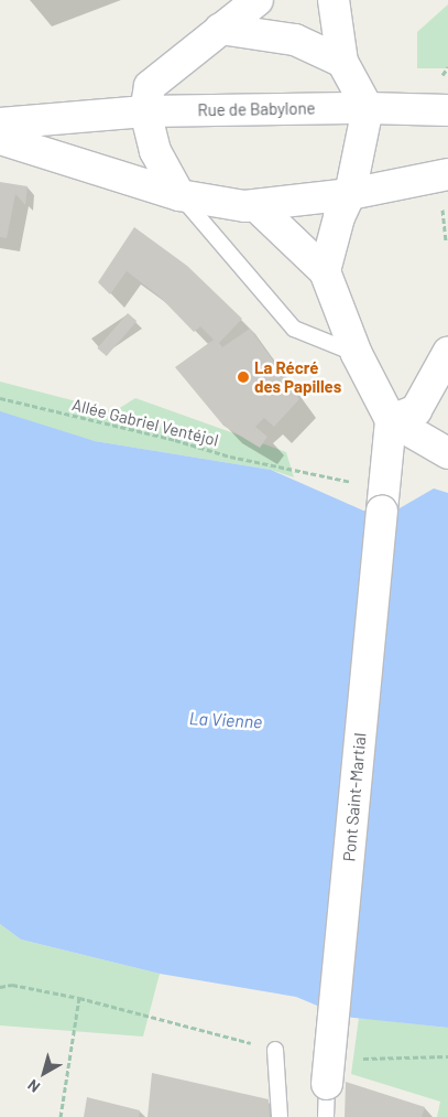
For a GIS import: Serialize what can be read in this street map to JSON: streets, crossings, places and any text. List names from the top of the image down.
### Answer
{
  "streets": {
    "street": ["Rue de Babylone", "Pont Saint-Martial"],
    "path": ["Allée Gabriel Ventéjol"]
  },
  "water": ["La Vienne"],
  "places": ["La Récré des Papilles"],
  "north": "bottom left"
}
